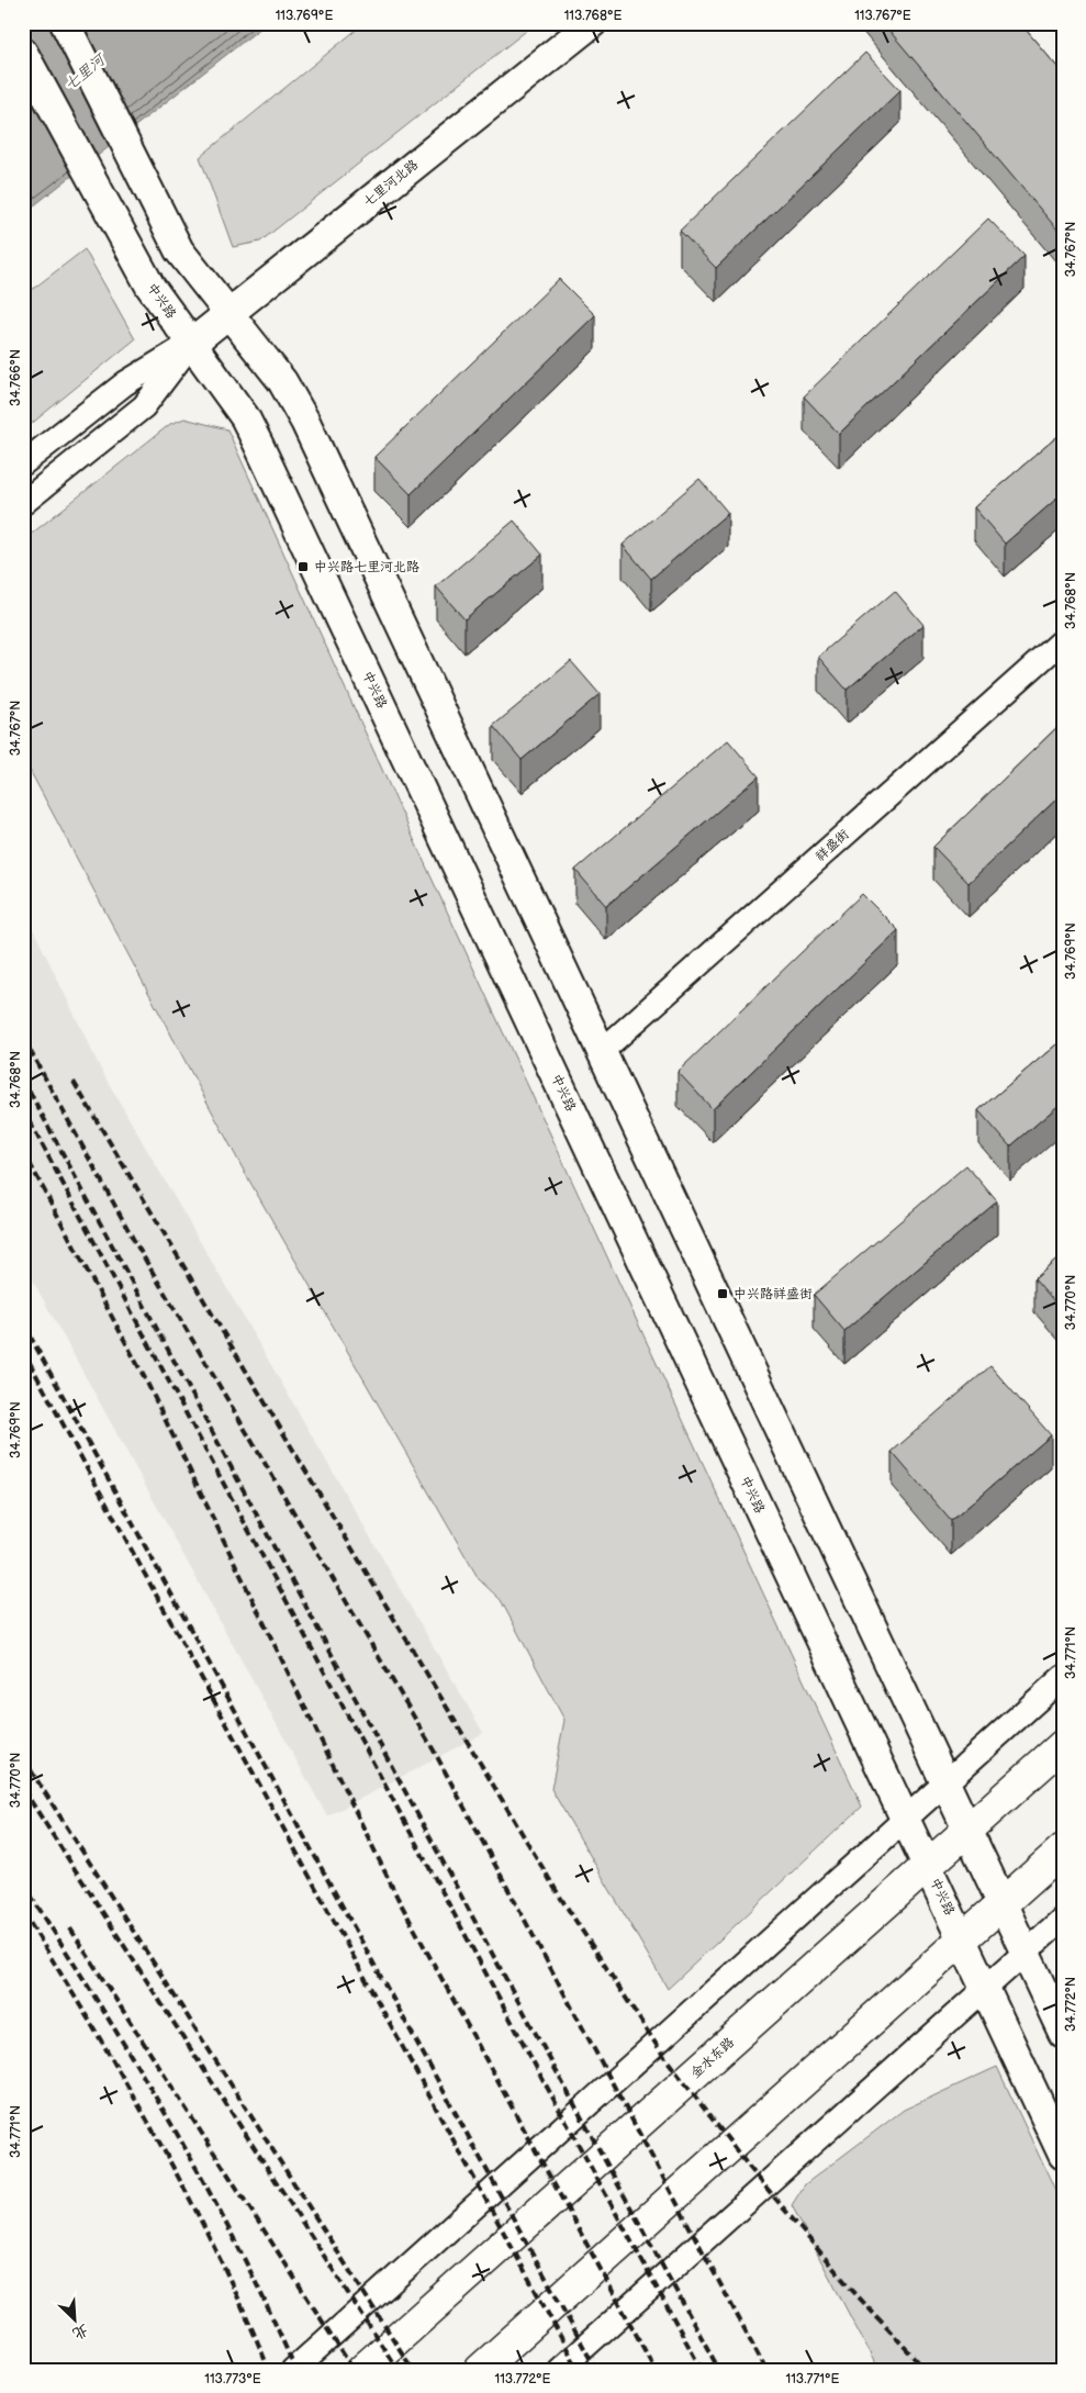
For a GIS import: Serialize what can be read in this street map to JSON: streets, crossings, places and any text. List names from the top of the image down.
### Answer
{
  "streets": {
    "main road": ["金水东路"],
    "street": ["七里河北路", "中兴路", "祥盛街"]
  },
  "crossings": [
    ["七里河北路", "中兴路"],
    ["中兴路", "金水东路"]
  ],
  "water": ["七里河"],
  "places": {
    "transit": ["中兴路七里河北路", "中兴路祥盛街"]
  },
  "north": "bottom right",
  "coordinates": [
    "113.769°E",
    "113.768°E",
    "113.767°E",
    "34.767°N",
    "34.766°N",
    "34.768°N",
    "34.769°N",
    "34.770°N",
    "34.771°N",
    "34.772°N",
    "113.773°E",
    "113.772°E",
    "113.771°E"
  ]
}
